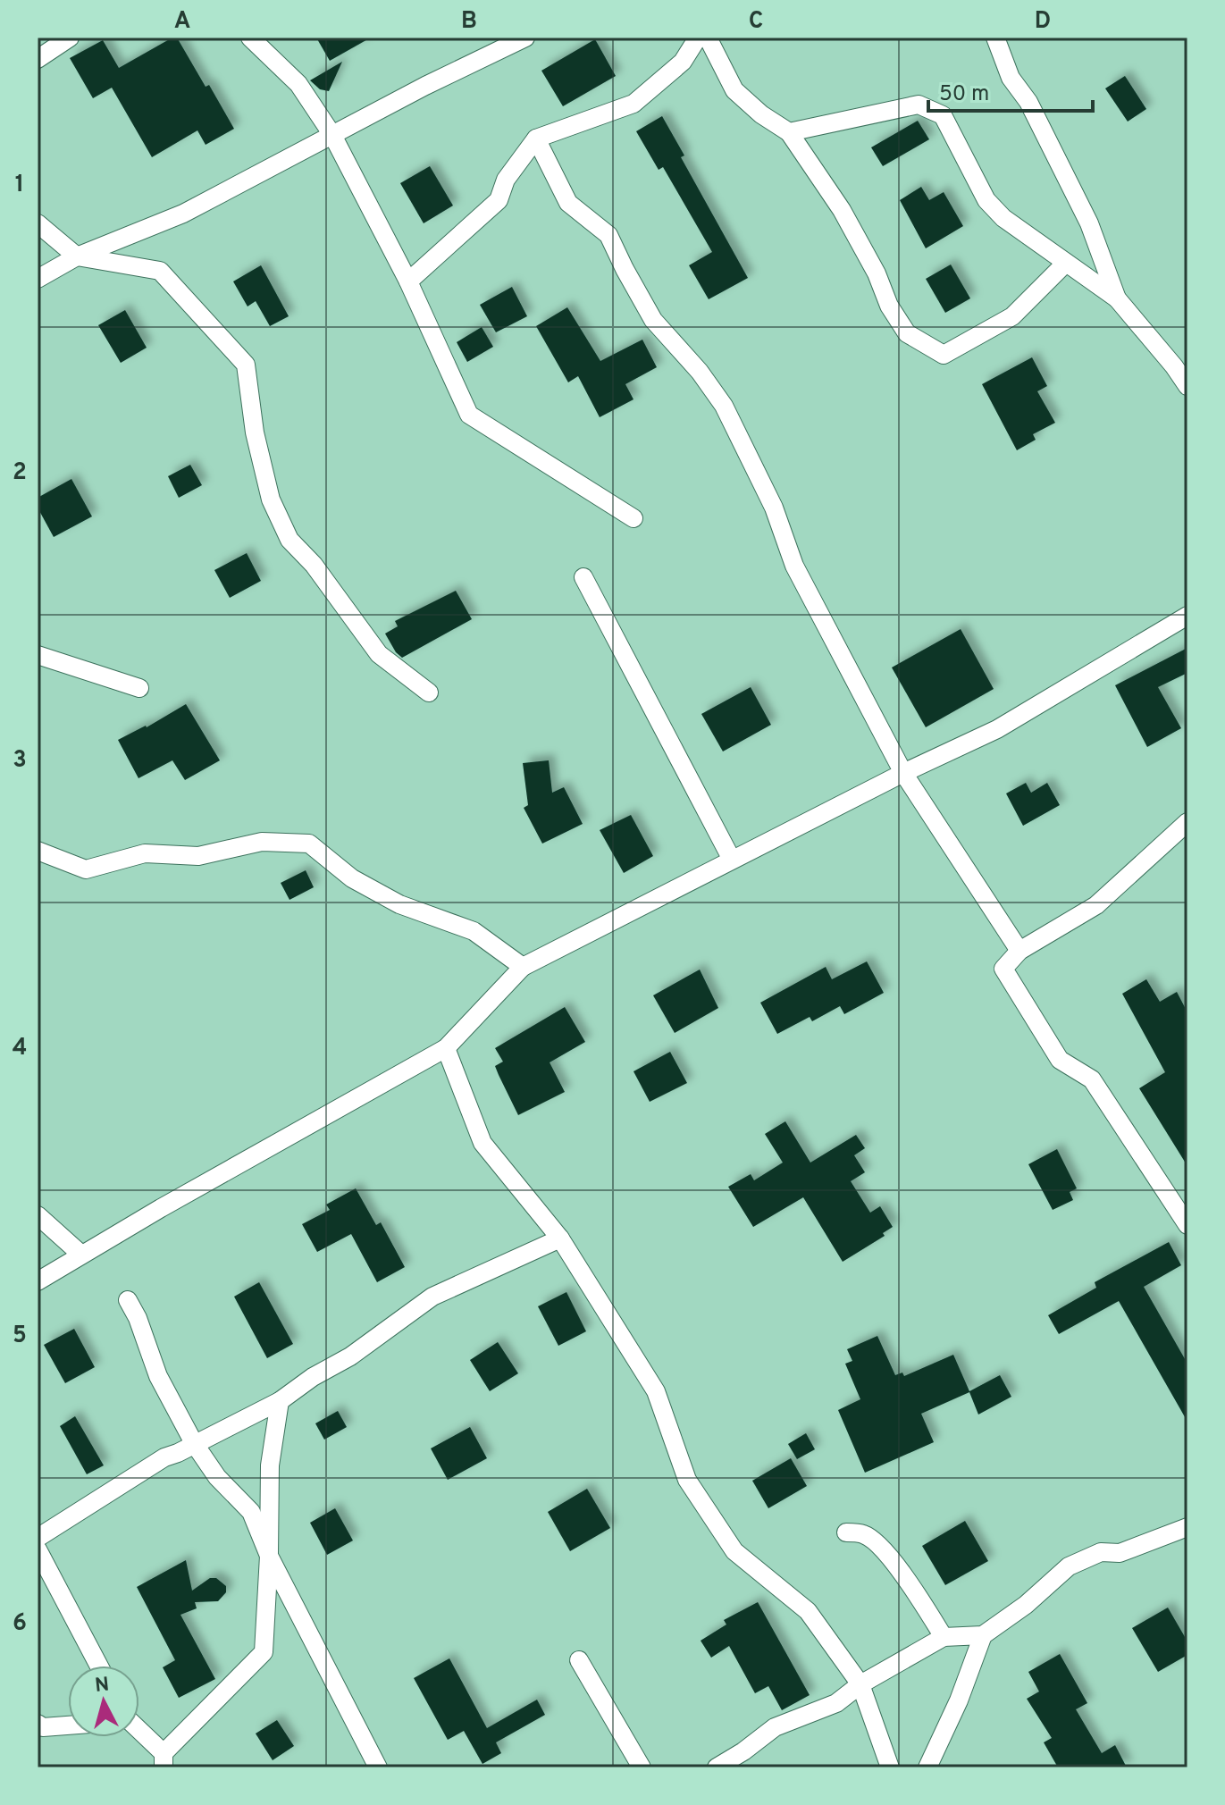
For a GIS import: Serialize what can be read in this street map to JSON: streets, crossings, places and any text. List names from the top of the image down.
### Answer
{
  "scale_bar": "50 m",
  "north": "top",
  "grid": {
    "columns": [
      "A",
      "B",
      "C",
      "D"
    ],
    "rows": [
      "1",
      "2",
      "3",
      "4",
      "5",
      "6"
    ]
  }
}
